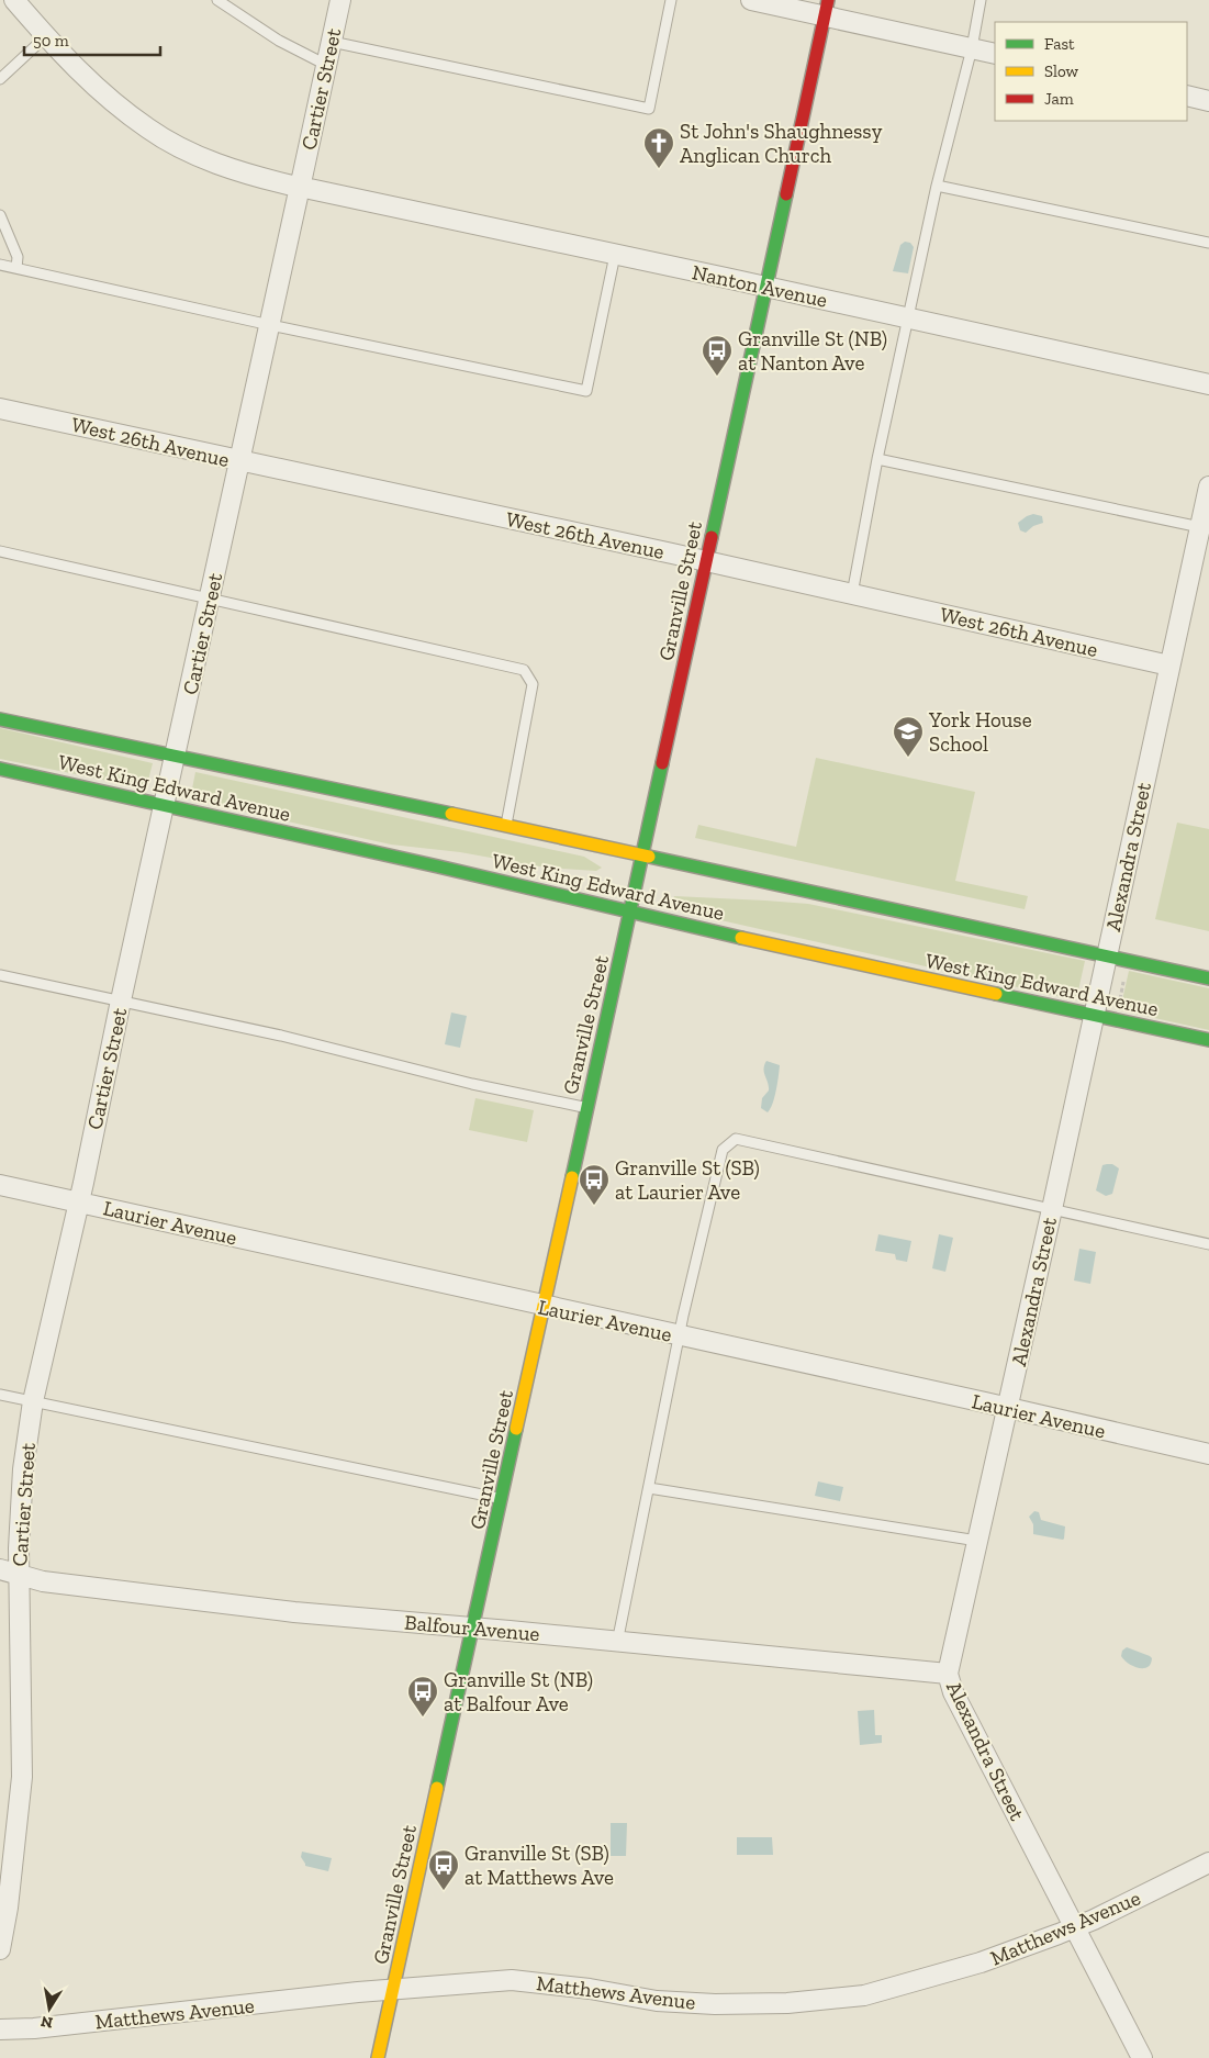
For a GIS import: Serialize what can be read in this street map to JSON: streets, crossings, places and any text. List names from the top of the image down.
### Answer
{
  "streets": {
    "main road": ["Granville Street", "West King Edward Avenue"],
    "street": [
      "Cartier Street",
      "Nanton Avenue",
      "West 26th Avenue",
      "Alexandra Street",
      "Laurier Avenue",
      "Balfour Avenue",
      "Matthews Avenue"
    ]
  },
  "crossings": [
    ["Cartier Street", "Nanton Avenue"],
    ["Cartier Street", "West 26th Avenue"],
    ["Cartier Street", "West King Edward Avenue"],
    ["Cartier Street", "Laurier Avenue"],
    ["Cartier Street", "Balfour Avenue"],
    ["Nanton Avenue", "Granville Street"],
    ["West 26th Avenue", "Granville Street"],
    ["West 26th Avenue", "Alexandra Street"],
    ["Granville Street", "West King Edward Avenue"],
    ["Granville Street", "Laurier Avenue"],
    ["Granville Street", "Balfour Avenue"],
    ["Granville Street", "Matthews Avenue"],
    ["West King Edward Avenue", "Alexandra Street"],
    ["Alexandra Street", "Laurier Avenue"],
    ["Alexandra Street", "Balfour Avenue"],
    ["Alexandra Street", "Matthews Avenue"]
  ],
  "places": {
    "church": ["St John's Shaughnessy Anglican Church"],
    "bus stop": [
      "Granville St (NB) at Nanton Ave",
      "Granville St (SB) at Laurier Ave",
      "Granville St (NB) at Balfour Ave",
      "Granville St (SB) at Matthews Ave"
    ],
    "school or university": ["York House School"]
  },
  "legend": ["Fast", "Slow", "Jam"],
  "scale_bar": "50 m",
  "north": "bottom"
}
